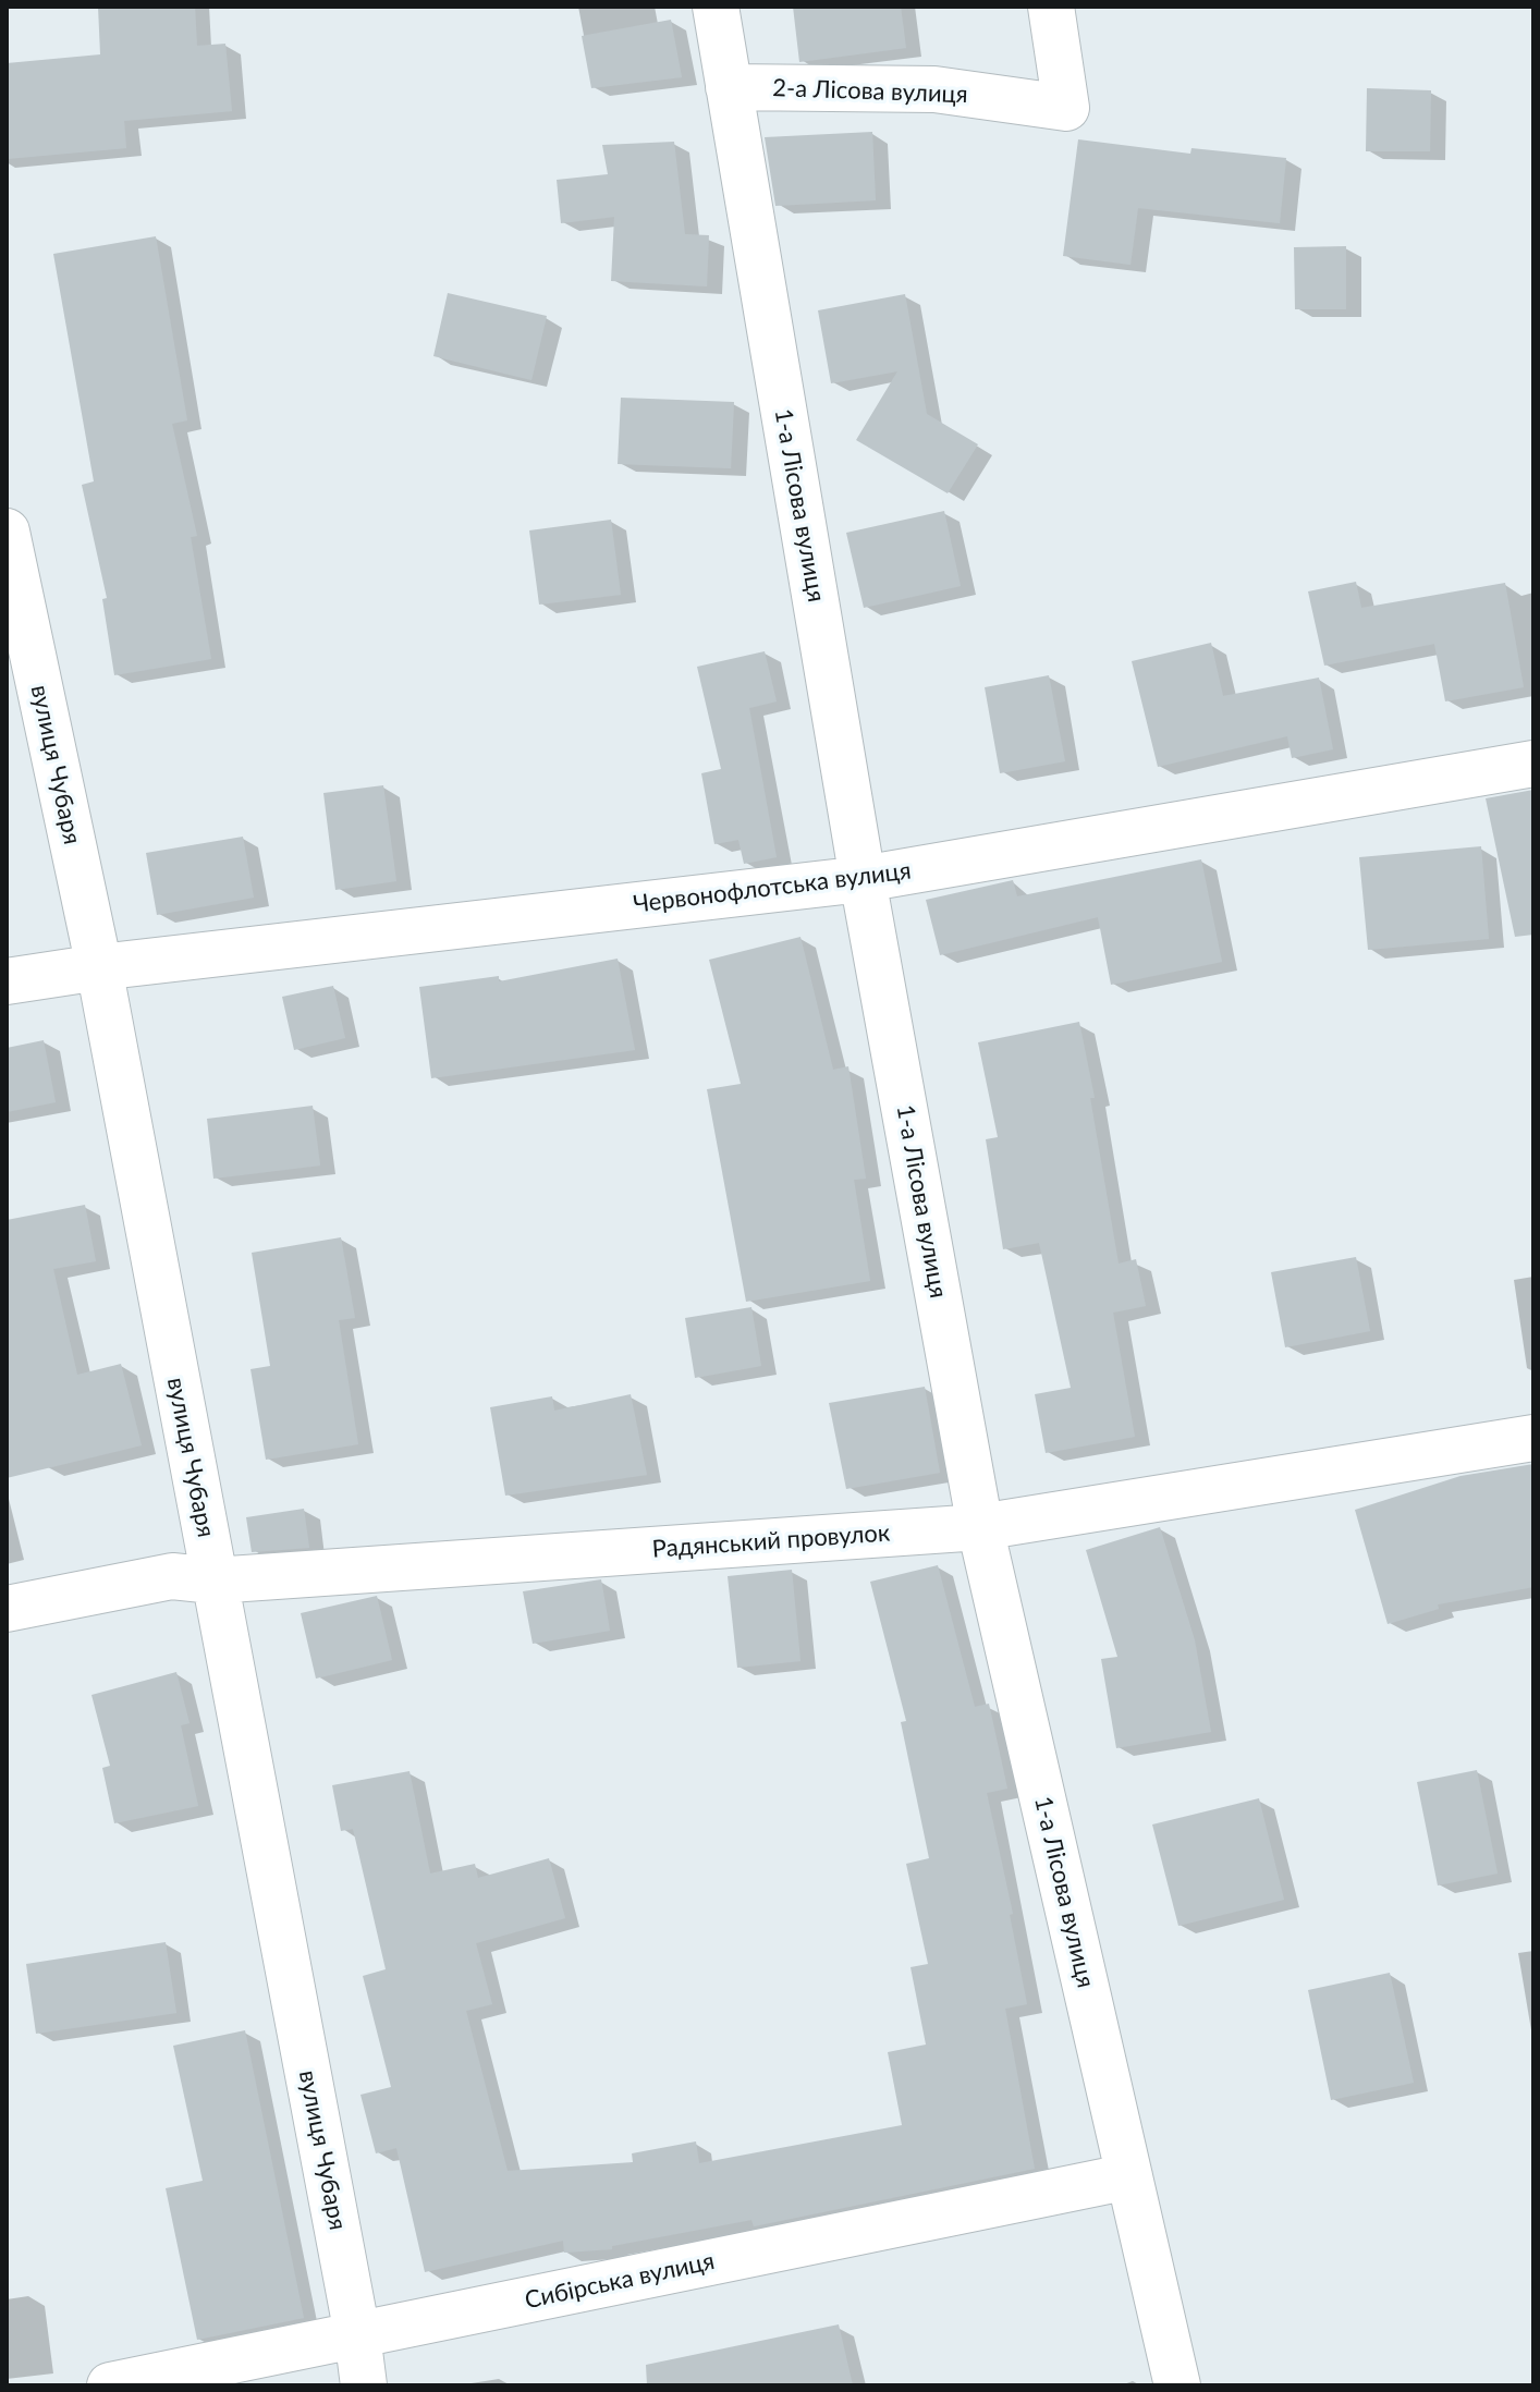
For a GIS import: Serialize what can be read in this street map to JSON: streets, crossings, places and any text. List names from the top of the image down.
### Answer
{
  "streets": {
    "street": [
      "2-а Лісова вулиця",
      "1-а Лісова вулиця",
      "вулиця Чубаря",
      "Червонофлотська вулиця",
      "Радянський провулок",
      "Сибірська вулиця"
    ]
  },
  "crossings": [
    ["2-а Лісова вулиця", "1-а Лісова вулиця"],
    ["1-а Лісова вулиця", "Червонофлотська вулиця"],
    ["1-а Лісова вулиця", "Радянський провулок"],
    ["1-а Лісова вулиця", "Сибірська вулиця"],
    ["вулиця Чубаря", "Червонофлотська вулиця"],
    ["вулиця Чубаря", "Радянський провулок"],
    ["вулиця Чубаря", "Сибірська вулиця"]
  ]
}
